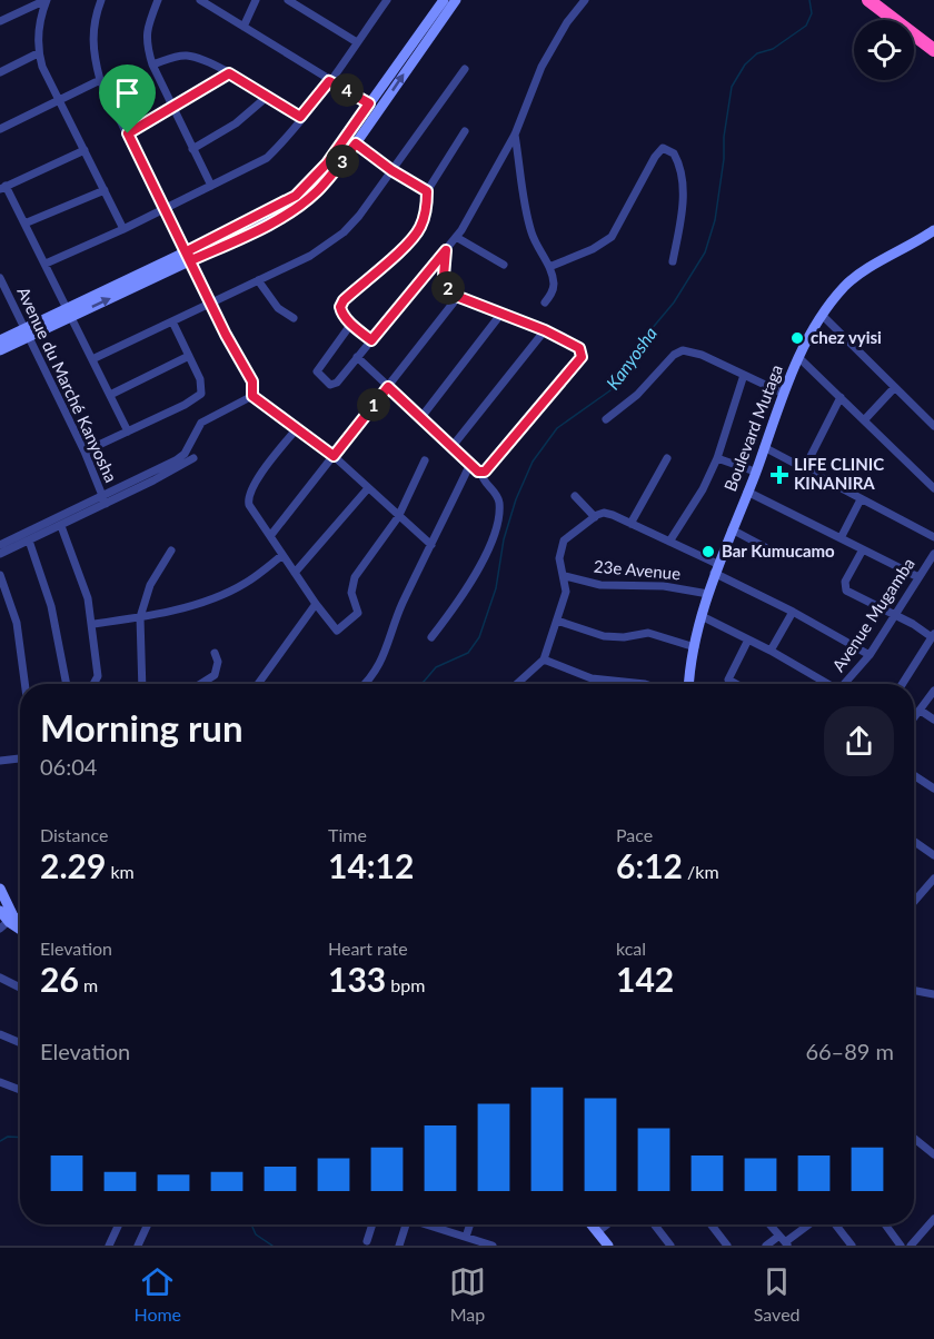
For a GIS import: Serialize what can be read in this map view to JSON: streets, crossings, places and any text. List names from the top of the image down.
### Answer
{
  "streets": {
    "street": [
      "Avenue du Marché Kanyosha",
      "Boulevard Mutaga",
      "23e Avenue",
      "Avenue Mugamba"
    ]
  },
  "crossings": [
    ["Boulevard Mutaga", "23e Avenue"]
  ],
  "water": ["Kanyosha"],
  "places": {
    "other": ["chez vyisi", "Bar Kumucamo"],
    "health": ["LIFE CLINIC KINANIRA"]
  },
  "page": {
    "pins": [
      "4",
      "3",
      "2",
      "1"
    ],
    "heading": ["Morning run", "06:04"],
    "stats": [
      ["Distance", "2.29 km"],
      ["Time", "14:12"],
      ["Pace", "6:12 /km"],
      ["Elevation", "26 m"],
      ["Heart rate", "133 bpm"],
      ["kcal", "142"]
    ],
    "chart": ["Elevation", "66–89 m"],
    "tabs": ["Home", "Map", "Saved"]
  }
}
